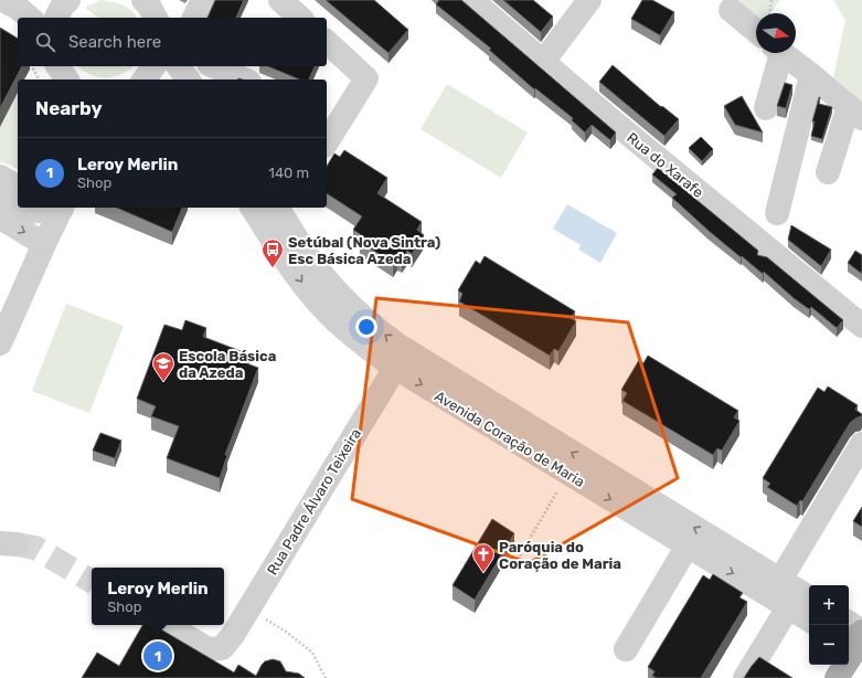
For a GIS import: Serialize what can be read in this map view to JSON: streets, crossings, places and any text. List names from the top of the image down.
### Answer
{
  "streets": {
    "street": ["Rua do Xarafe", "Avenida Coração de Maria", "Rua Padre Álvaro Teixeira"]
  },
  "crossings": [
    ["Avenida Coração de Maria", "Rua Padre Álvaro Teixeira"]
  ],
  "places": {
    "bus stop": ["Setúbal (Nova Sintra) Esc Básica Azeda"],
    "school or university": ["Escola Básica da Azeda"],
    "church": ["Paróquia do Coração de Maria"]
  },
  "north": "right",
  "page": {
    "search": "Search here",
    "heading": "Nearby",
    "list": [
      {
        "mark": "1",
        "name": "Leroy Merlin",
        "note": "Shop",
        "value": "140 m"
      }
    ],
    "popup": ["Leroy Merlin", "Shop"],
    "map_buttons": ["+", "−"],
    "pins": "1"
  }
}
